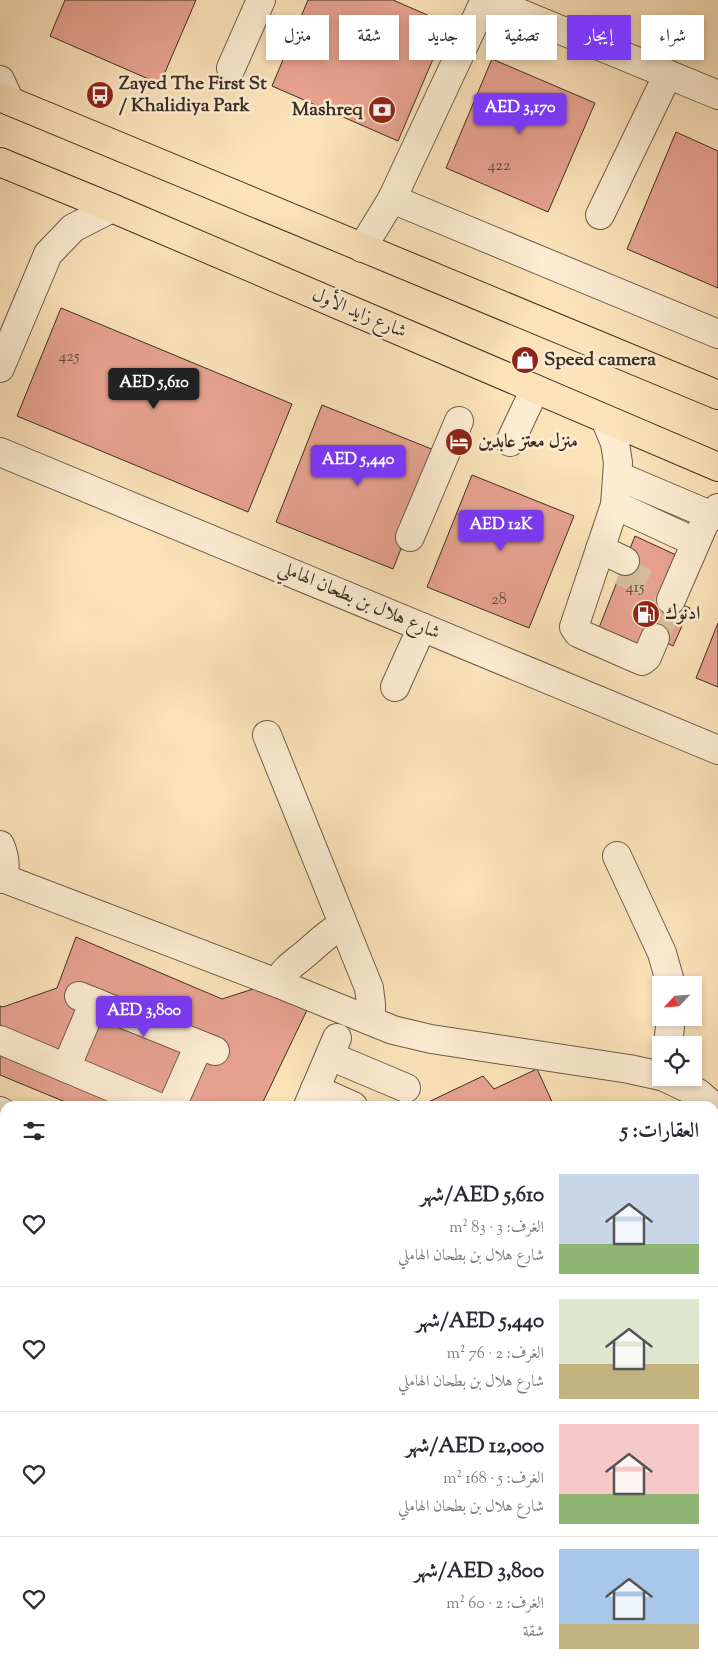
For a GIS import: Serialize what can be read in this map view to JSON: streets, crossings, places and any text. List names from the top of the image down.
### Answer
{
  "streets": {
    "main road": ["شارع زايد الأول"],
    "street": ["شارع هلال بن بطحان الهاملي"]
  },
  "places": {
    "bus stop": ["Zayed The First St / Khalidiya Park"],
    "bank": ["Mashreq"],
    "shop": ["Speed camera"],
    "hotel": ["منزل معتز عابدين"],
    "fuel station": ["ادنوك"]
  },
  "house_numbers": [
    "422",
    "425",
    "415",
    "28"
  ],
  "north": "bottom left",
  "page": {
    "chip": [
      "شراء",
      "إيجار",
      "تصفية",
      "جديد",
      "شقة",
      "منزل"
    ],
    "price": [
      "AED 3,170",
      "AED 5,610",
      "AED 5,440",
      "AED 12K",
      "AED 3,800"
    ],
    "heading": "العقارات: 5",
    "list": [
      {
        "name": "AED 5,610/شهر",
        "note": "الغرف: 3 · 83 m² · شارع هلال بن بطحان الهاملي"
      },
      {
        "name": "AED 5,440/شهر",
        "note": "الغرف: 2 · 76 m² · شارع هلال بن بطحان الهاملي"
      },
      {
        "name": "AED 12,000/شهر",
        "note": "الغرف: 5 · 168 m² · شارع هلال بن بطحان الهاملي"
      },
      {
        "name": "AED 3,800/شهر",
        "note": "الغرف: 2 · 60 m² · شقة"
      }
    ]
  }
}
